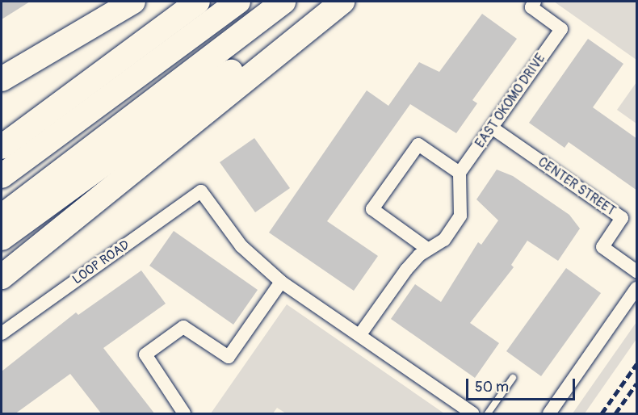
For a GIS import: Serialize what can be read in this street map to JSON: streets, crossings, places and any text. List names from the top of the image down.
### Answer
{
  "streets": {
    "street": ["EAST OKOMO DRIVE", "CENTER STREET", "LOOP ROAD"]
  },
  "crossings": [
    ["EAST OKOMO DRIVE", "CENTER STREET"]
  ],
  "scale_bar": "50 m"
}
